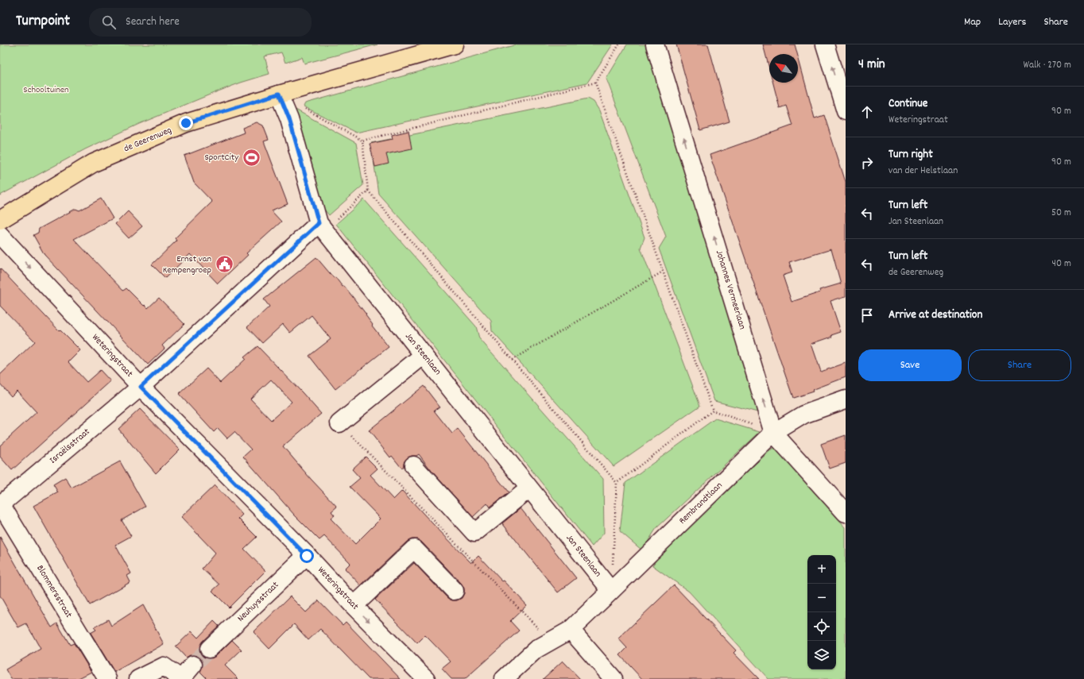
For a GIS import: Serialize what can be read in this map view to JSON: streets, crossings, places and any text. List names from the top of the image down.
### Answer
{
  "streets": {
    "main road": ["de Geerenweg"],
    "street": [
      "Johannes Vermeerlaan",
      "Jan Steenlaan",
      "Weteringstraat",
      "Israëlsstraat",
      "Rembrandtlaan",
      "Blommersstraat",
      "Neuhuysstraat"
    ]
  },
  "crossings": [
    ["de Geerenweg", "Jan Steenlaan"],
    ["Johannes Vermeerlaan", "Rembrandtlaan"],
    ["Jan Steenlaan", "Israëlsstraat"],
    ["Jan Steenlaan", "Rembrandtlaan"],
    ["Weteringstraat", "Israëlsstraat"],
    ["Weteringstraat", "Neuhuysstraat"],
    ["Israëlsstraat", "Blommersstraat"]
  ],
  "one_way": ["Johannes Vermeerlaan", "Weteringstraat"],
  "parks": ["Schooltuinen"],
  "places": {
    "sports": ["SportCity"],
    "public building": ["Ernst van Kempengroep"]
  },
  "north": "top left",
  "page": {
    "header": "Turnpoint",
    "search": "Search here",
    "nav": ["Map", "Layers", "Share"],
    "heading": ["4 min", "Walk · 270 m"],
    "list": [
      ["Continue", "Weteringstraat", "90 m"],
      ["Turn right", "van der Helstlaan", "90 m"],
      ["Turn left", "Jan Steenlaan", "50 m"],
      ["Turn left", "de Geerenweg", "40 m"],
      "Arrive at destination"
    ],
    "buttons": ["Save", "Share"],
    "map_buttons": ["+", "−"]
  }
}
